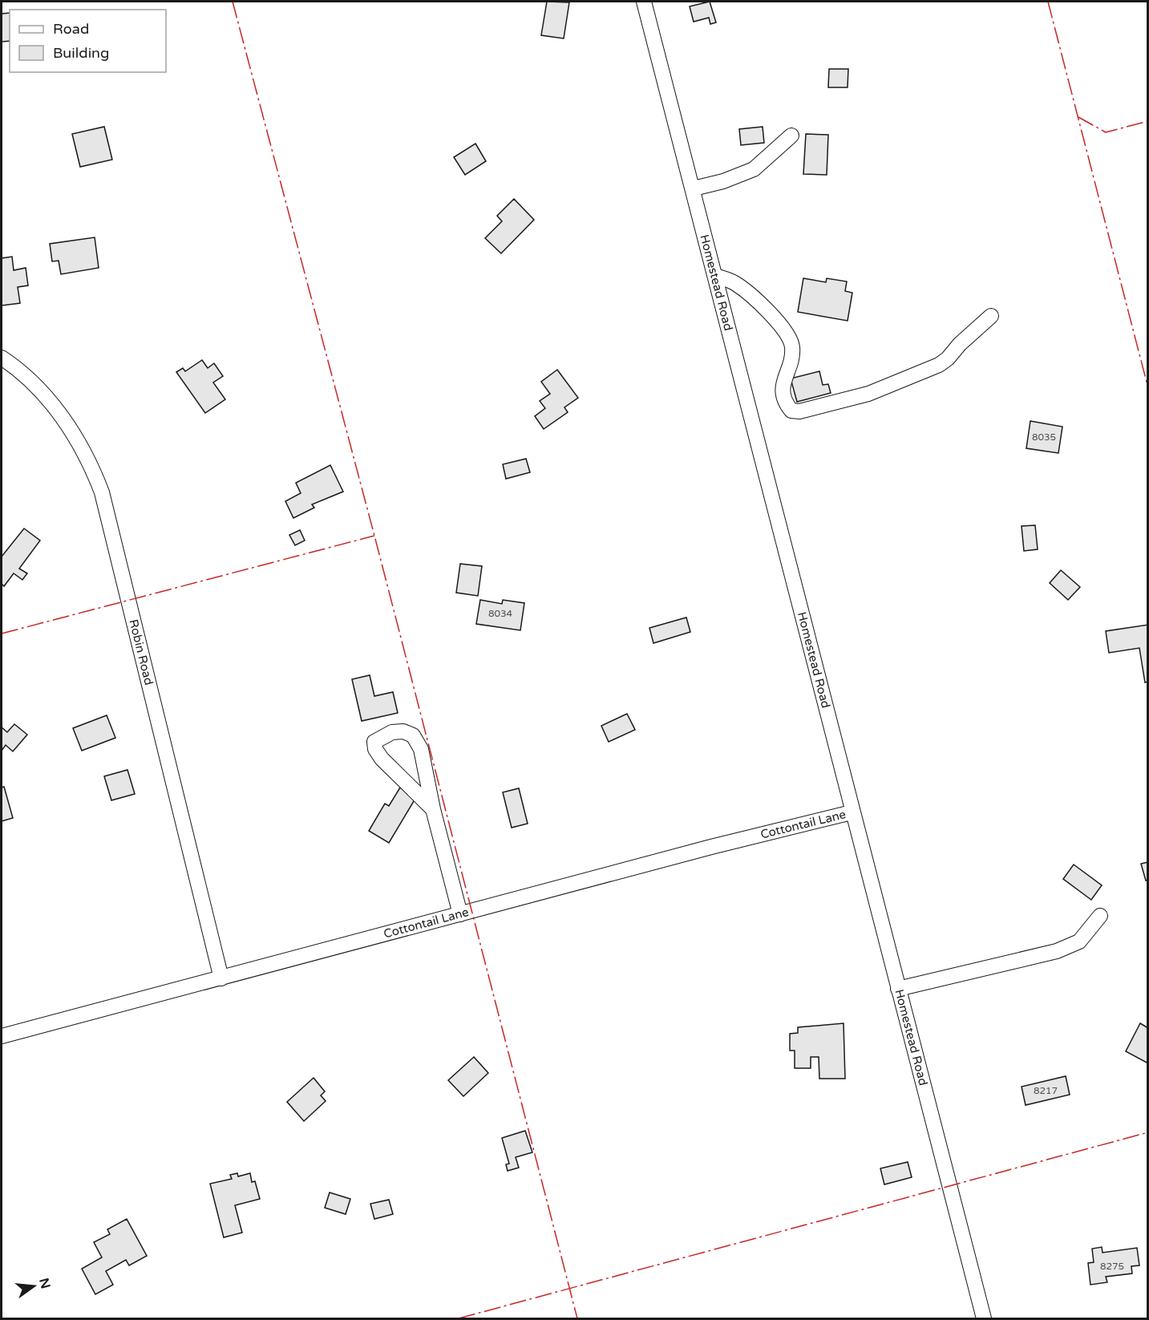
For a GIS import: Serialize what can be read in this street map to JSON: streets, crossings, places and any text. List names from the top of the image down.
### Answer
{
  "streets": {
    "street": ["Homestead Road", "Robin Road", "Cottontail Lane"]
  },
  "crossings": [
    ["Homestead Road", "Cottontail Lane"],
    ["Robin Road", "Cottontail Lane"]
  ],
  "house_numbers": [
    "8035",
    "8034",
    "8217",
    "8275"
  ],
  "legend": ["Road", "Building"],
  "north": "right"
}
